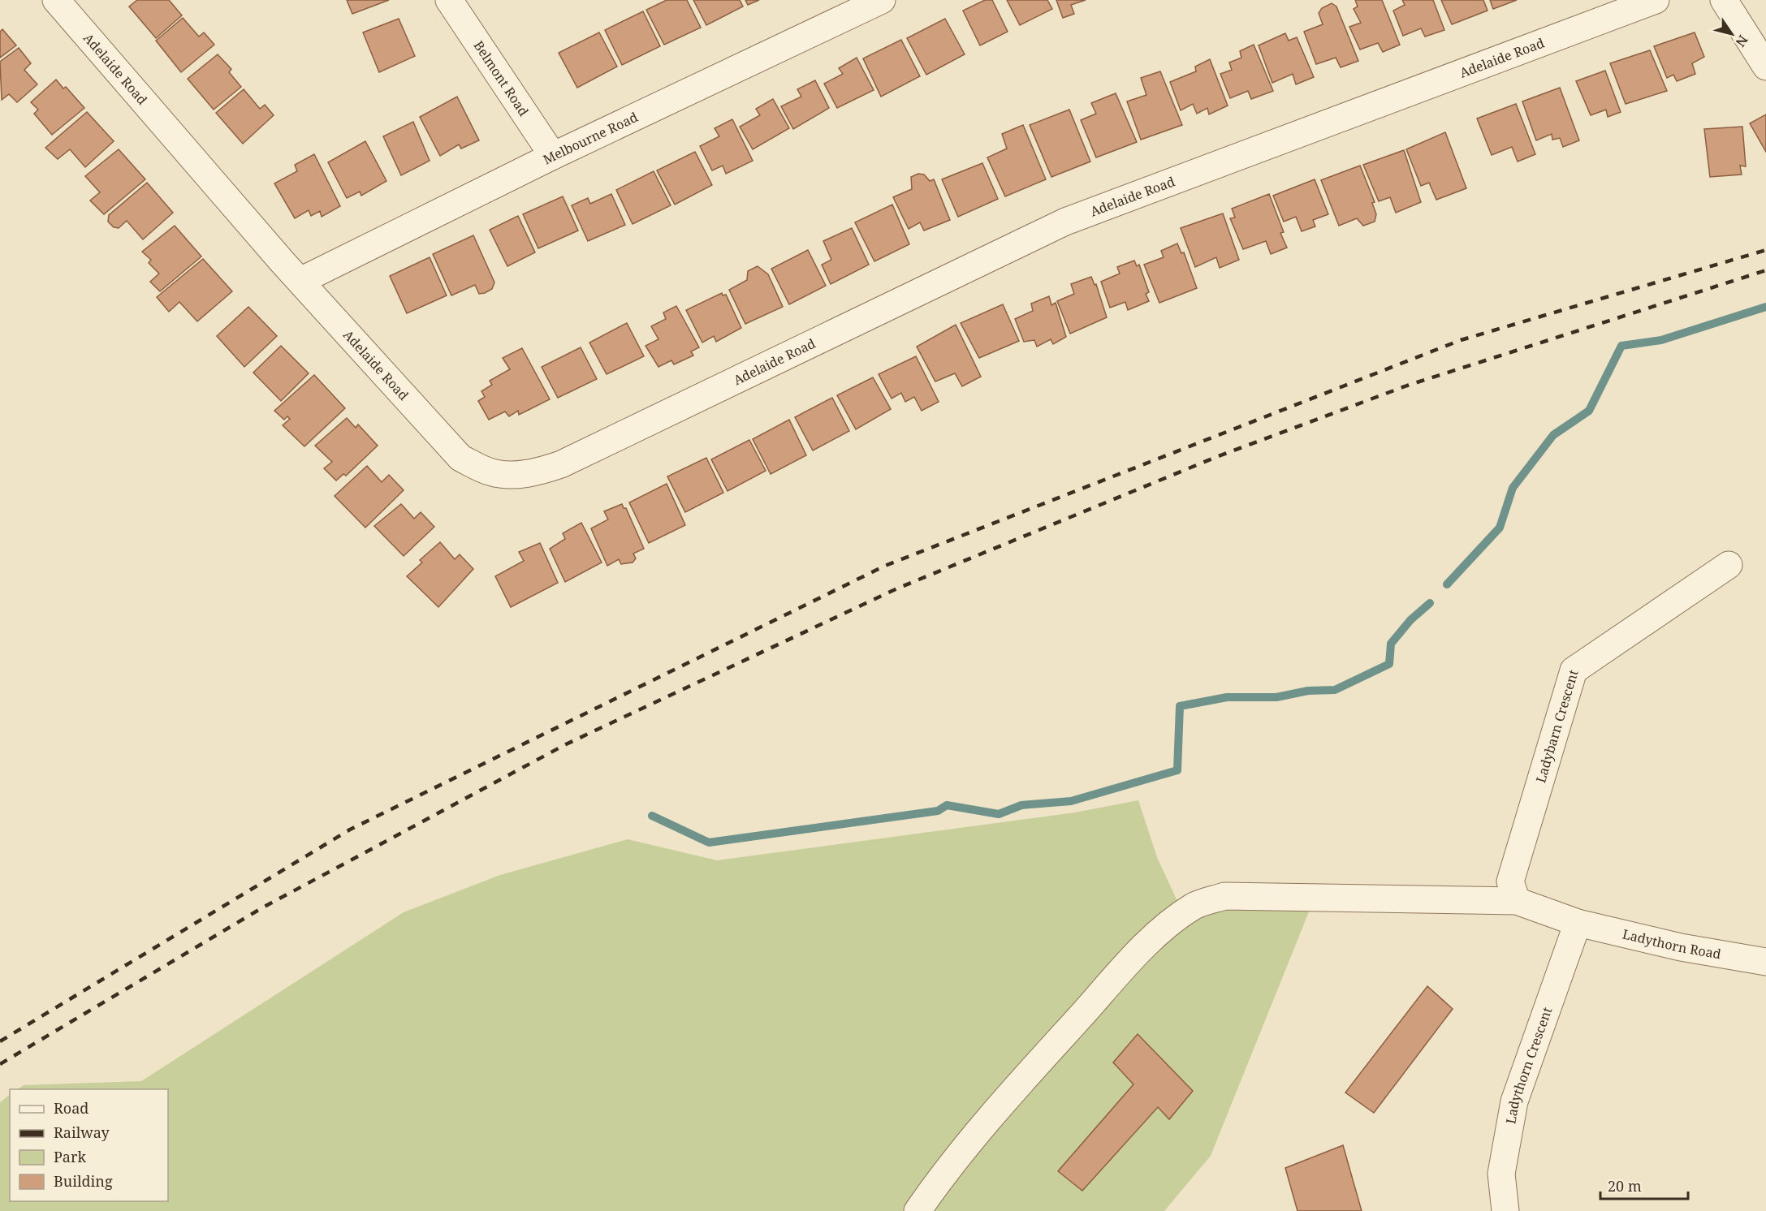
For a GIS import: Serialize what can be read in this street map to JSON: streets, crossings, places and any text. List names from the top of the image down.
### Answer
{
  "streets": {
    "street": [
      "Adelaide Road",
      "Belmont Road",
      "Melbourne Road",
      "Ladybarn Crescent",
      "Ladythorn Road",
      "Ladythorn Crescent"
    ]
  },
  "crossings": [
    ["Adelaide Road", "Melbourne Road"],
    ["Belmont Road", "Melbourne Road"],
    ["Ladythorn Road", "Ladythorn Crescent"]
  ],
  "legend": [
    "Road",
    "Railway",
    "Park",
    "Building"
  ],
  "scale_bar": "20 m",
  "north": "bottom right"
}
